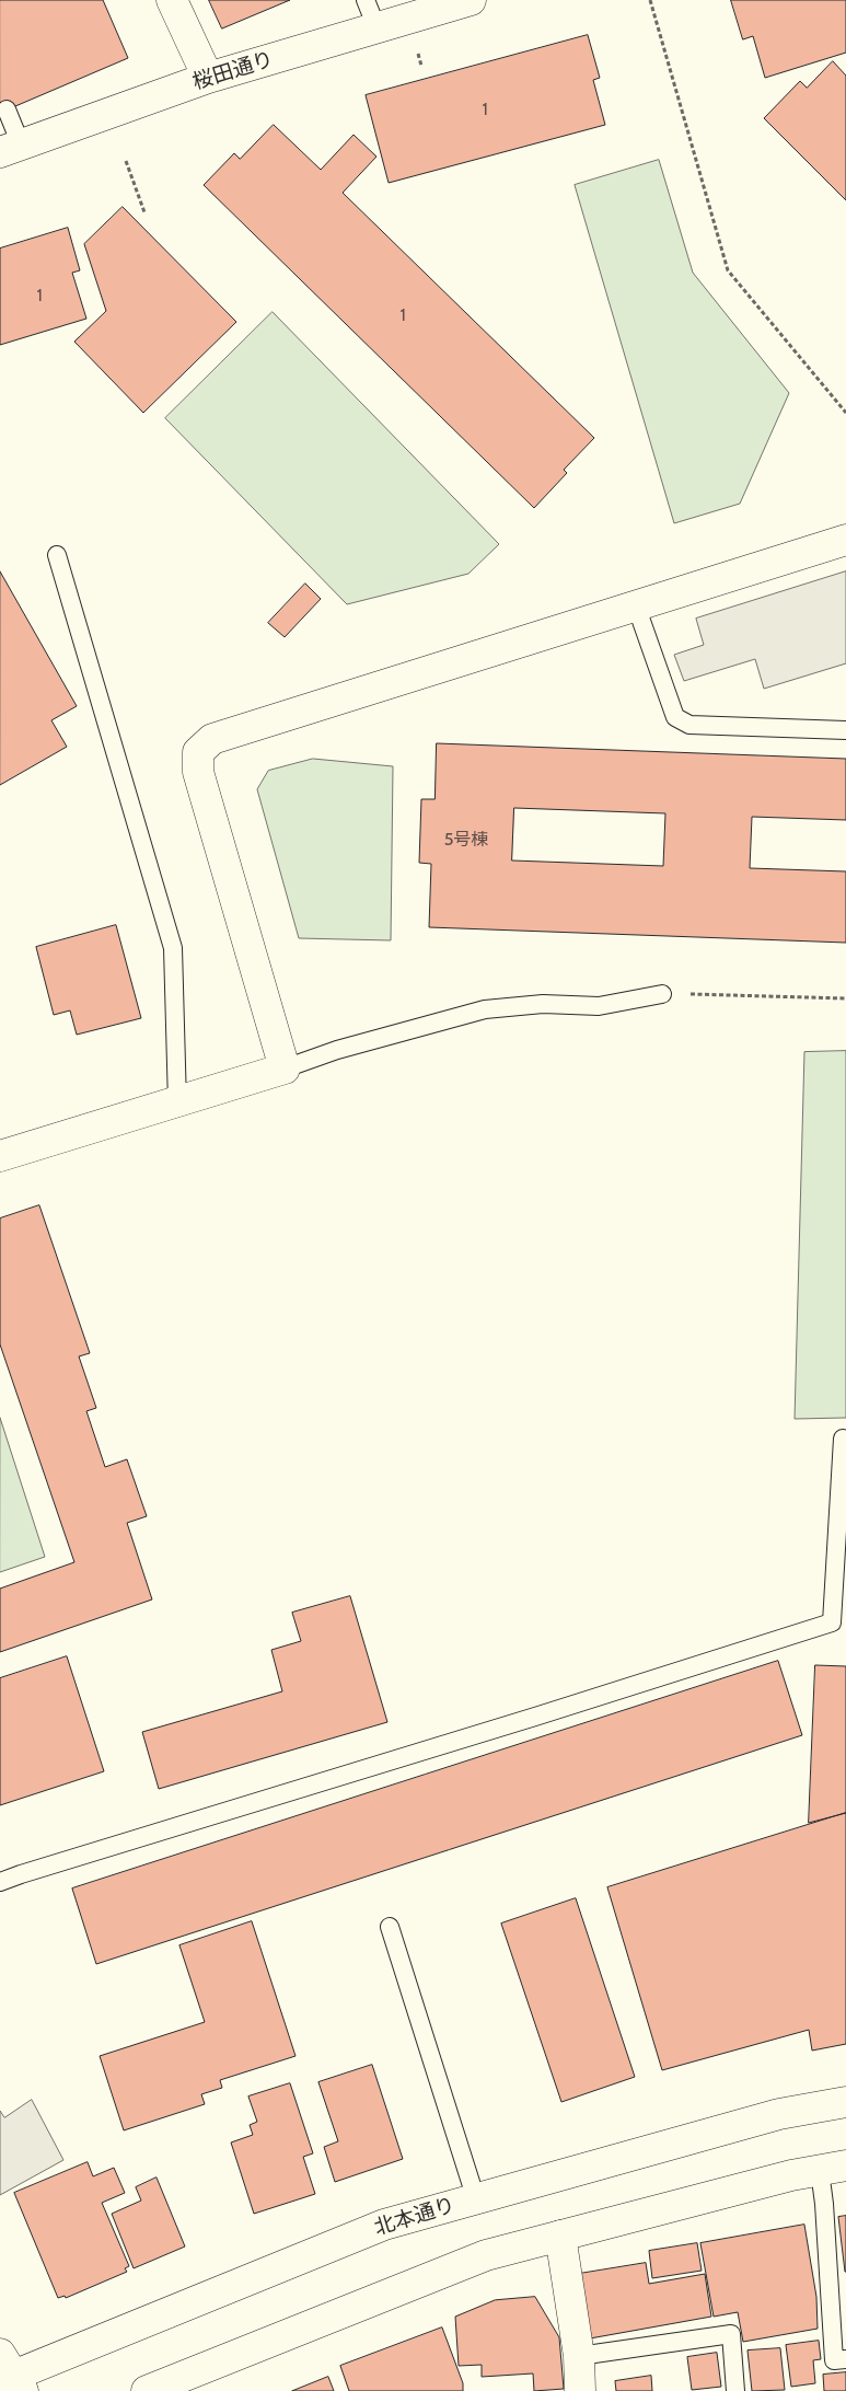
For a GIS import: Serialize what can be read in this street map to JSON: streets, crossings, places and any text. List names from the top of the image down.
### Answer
{
  "streets": {
    "main road": ["桜田通り", "北本通り"]
  },
  "house_numbers": [
    "1",
    "1",
    "1",
    "5号棟"
  ]
}
